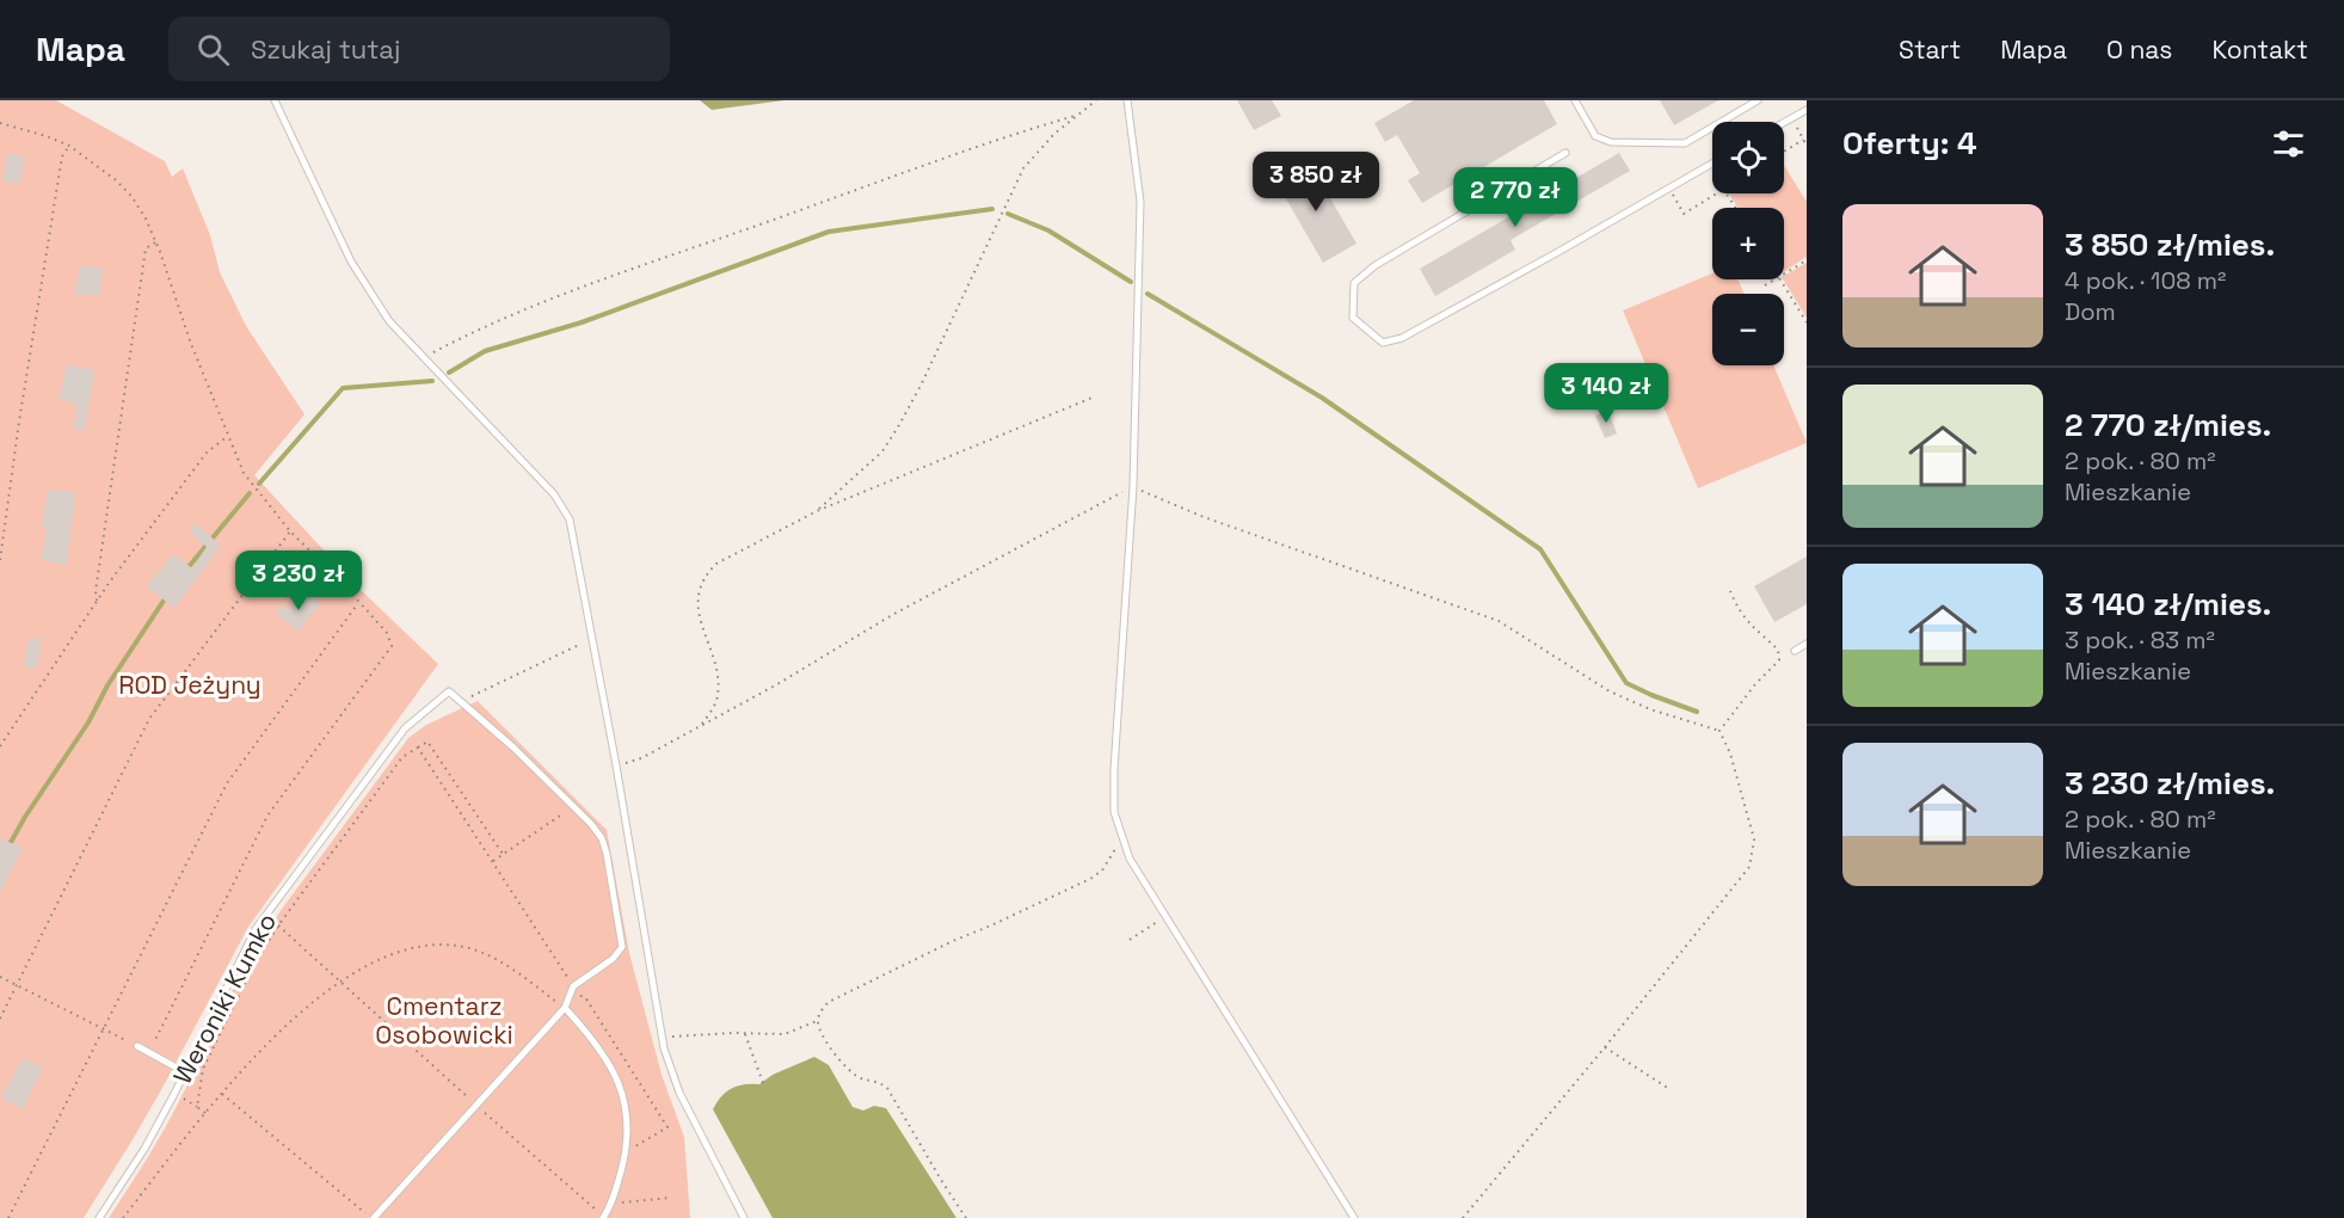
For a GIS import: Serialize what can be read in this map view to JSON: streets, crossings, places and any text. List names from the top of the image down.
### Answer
{
  "streets": {
    "lane": ["Weroniki Kumko"]
  },
  "parks": ["ROD Jeżyny", "Cmentarz Osobowicki"],
  "page": {
    "header": "Mapa",
    "search": "Szukaj tutaj",
    "nav": [
      "Start",
      "Mapa",
      "O nas",
      "Kontakt"
    ],
    "heading": "Oferty: 4",
    "map_buttons": ["+", "−"],
    "price": [
      "3 850 zł",
      "2 770 zł",
      "3 140 zł",
      "3 230 zł"
    ],
    "list": [
      {
        "name": "3 850 zł/mies.",
        "note": "4 pok. · 108 m² · Dom"
      },
      {
        "name": "2 770 zł/mies.",
        "note": "2 pok. · 80 m² · Mieszkanie"
      },
      {
        "name": "3 140 zł/mies.",
        "note": "3 pok. · 83 m² · Mieszkanie"
      },
      {
        "name": "3 230 zł/mies.",
        "note": "2 pok. · 80 m² · Mieszkanie"
      }
    ]
  }
}
